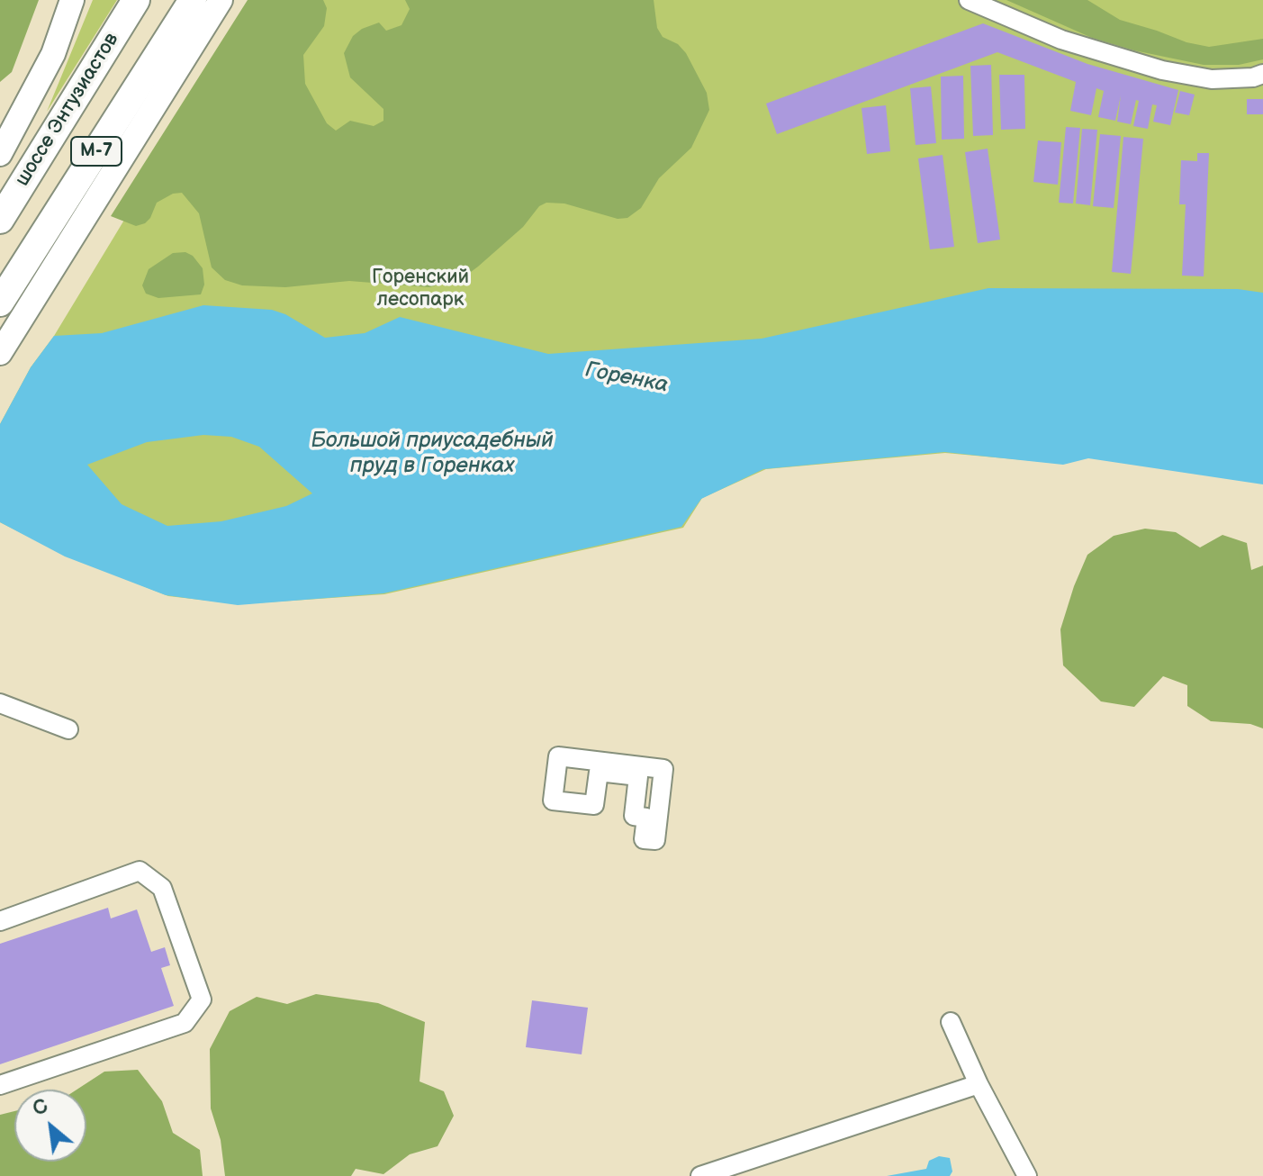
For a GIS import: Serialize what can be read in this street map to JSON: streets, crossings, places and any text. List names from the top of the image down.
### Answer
{
  "streets": {
    "highway": ["шоссе Энтузиастов", "М-7"]
  },
  "water": ["Горенка", "Большой приусадебный пруд в Горенках"],
  "parks": ["Горенский лесопарк"],
  "north": "top left"
}
